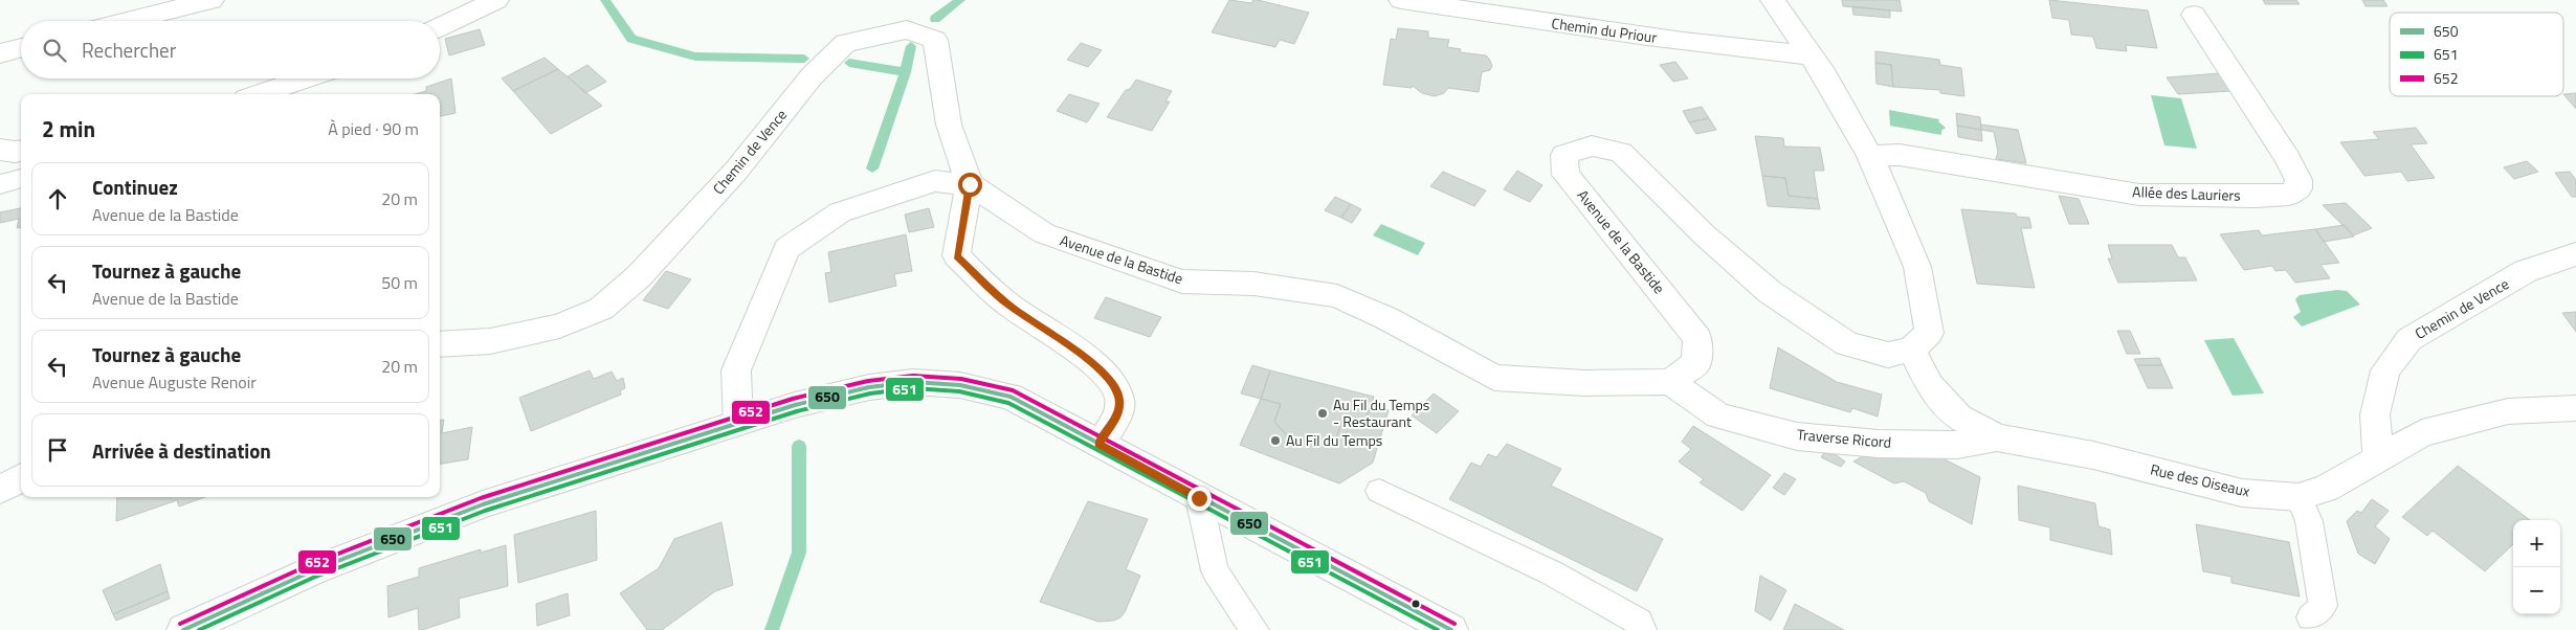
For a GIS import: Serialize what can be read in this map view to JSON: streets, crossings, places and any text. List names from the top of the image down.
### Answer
{
  "streets": {
    "street": [
      "Chemin du Priour",
      "Chemin de Vence",
      "Allée des Lauriers",
      "Avenue de la Bastide",
      "Traverse Ricord",
      "Rue des Oiseaux"
    ]
  },
  "crossings": [
    ["Chemin de Vence", "Avenue de la Bastide"],
    ["Chemin de Vence", "Rue des Oiseaux"],
    ["Avenue de la Bastide", "Traverse Ricord"],
    ["Avenue de la Bastide", "Rue des Oiseaux"],
    ["Traverse Ricord", "Rue des Oiseaux"]
  ],
  "places": ["Au Fil du Temps - Restaurant", "Au Fil du Temps"],
  "lines": ["transit line 652", "transit line 650", "transit line 651"],
  "legend": ["650", "651", "652"],
  "page": {
    "search": "Rechercher",
    "heading": ["2 min", "À pied · 90 m"],
    "list": [
      ["Continuez", "Avenue de la Bastide", "20 m"],
      ["Tournez à gauche", "Avenue de la Bastide", "50 m"],
      ["Tournez à gauche", "Avenue Auguste Renoir", "20 m"],
      "Arrivée à destination"
    ],
    "map_buttons": ["+", "−"]
  }
}
